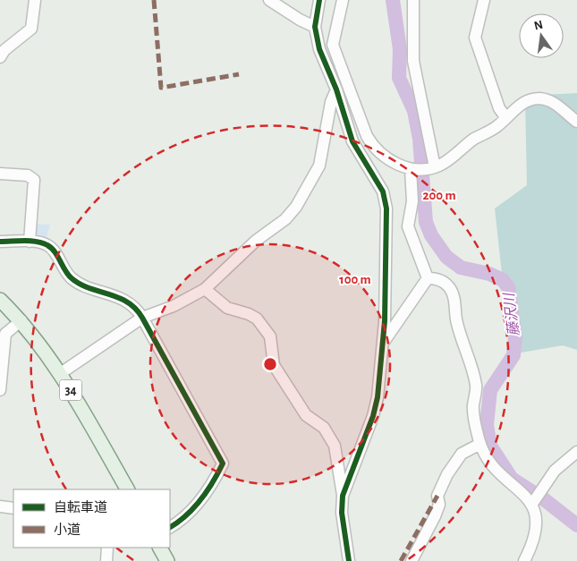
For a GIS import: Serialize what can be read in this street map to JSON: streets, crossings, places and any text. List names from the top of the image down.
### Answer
{
  "streets": {
    "main road": ["34"]
  },
  "water": ["藤沢川"],
  "legend": ["自転車道", "小道"],
  "north": "top",
  "rings": ["200 m", "100 m"]
}
